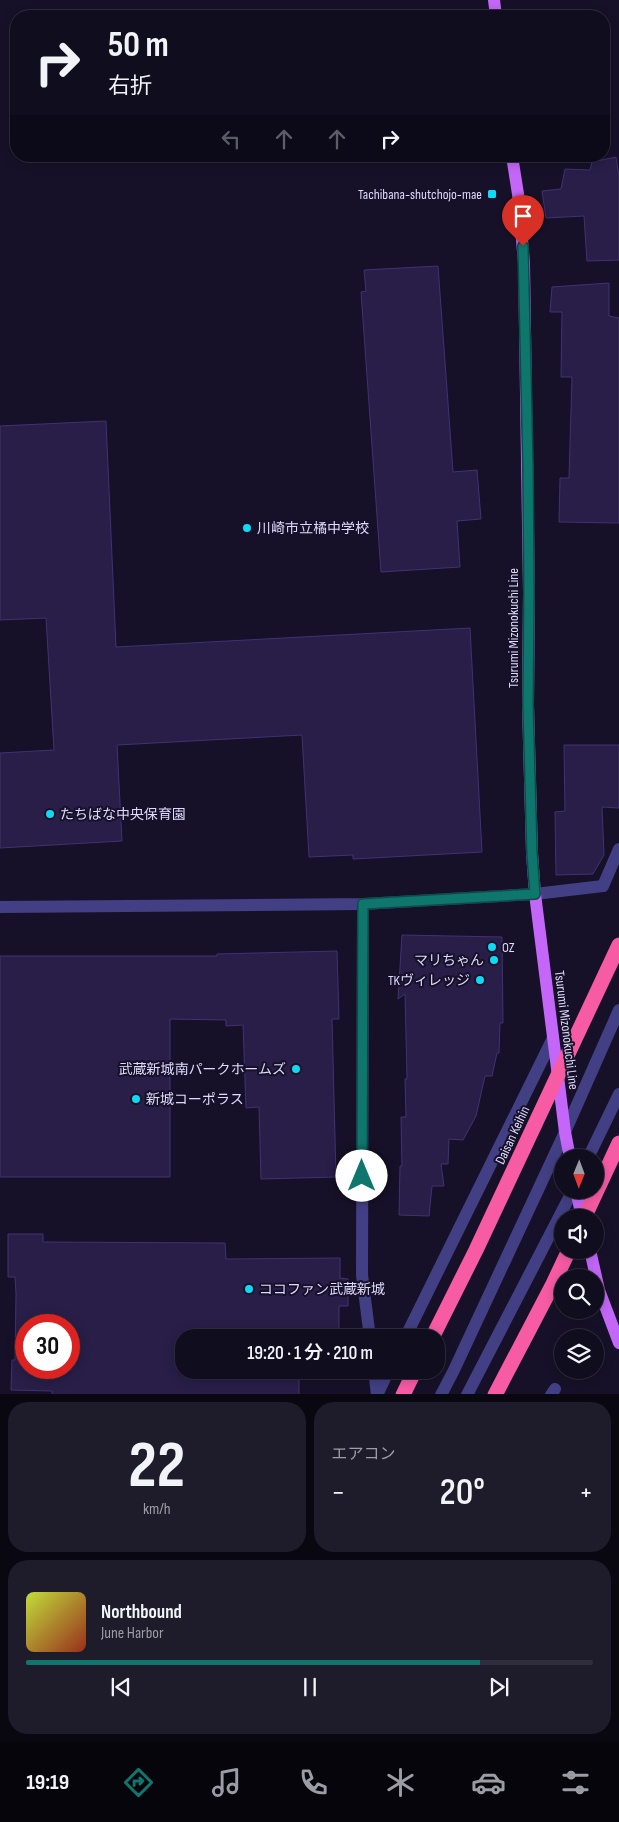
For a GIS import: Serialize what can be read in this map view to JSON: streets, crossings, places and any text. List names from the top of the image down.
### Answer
{
  "streets": {
    "highway": ["Daisan Keihin"],
    "main road": ["Tsurumi Mizonokuchi Line"]
  },
  "places": {
    "transit": ["Tachibana-shutchojo-mae"],
    "other": [
      "川崎市立橘中学校",
      "たちばな中央保育園",
      "OZ",
      "マリちゃん",
      "TKヴィレッジ",
      "武蔵新城南パークホームズ",
      "新城コーポラス",
      "ココファン武蔵新城"
    ]
  },
  "north": "bottom",
  "page": {
    "turn": ["50 m", "右折"],
    "limit": "30",
    "trip": "19:20 · 1 分 · 210 m",
    "tile": [
      ["22", "km/h"],
      "エアコン"
    ],
    "heat": ["−", "20°", "+"],
    "song": ["Northbound", "June Harbor"],
    "tabs": "19:19"
  }
}
